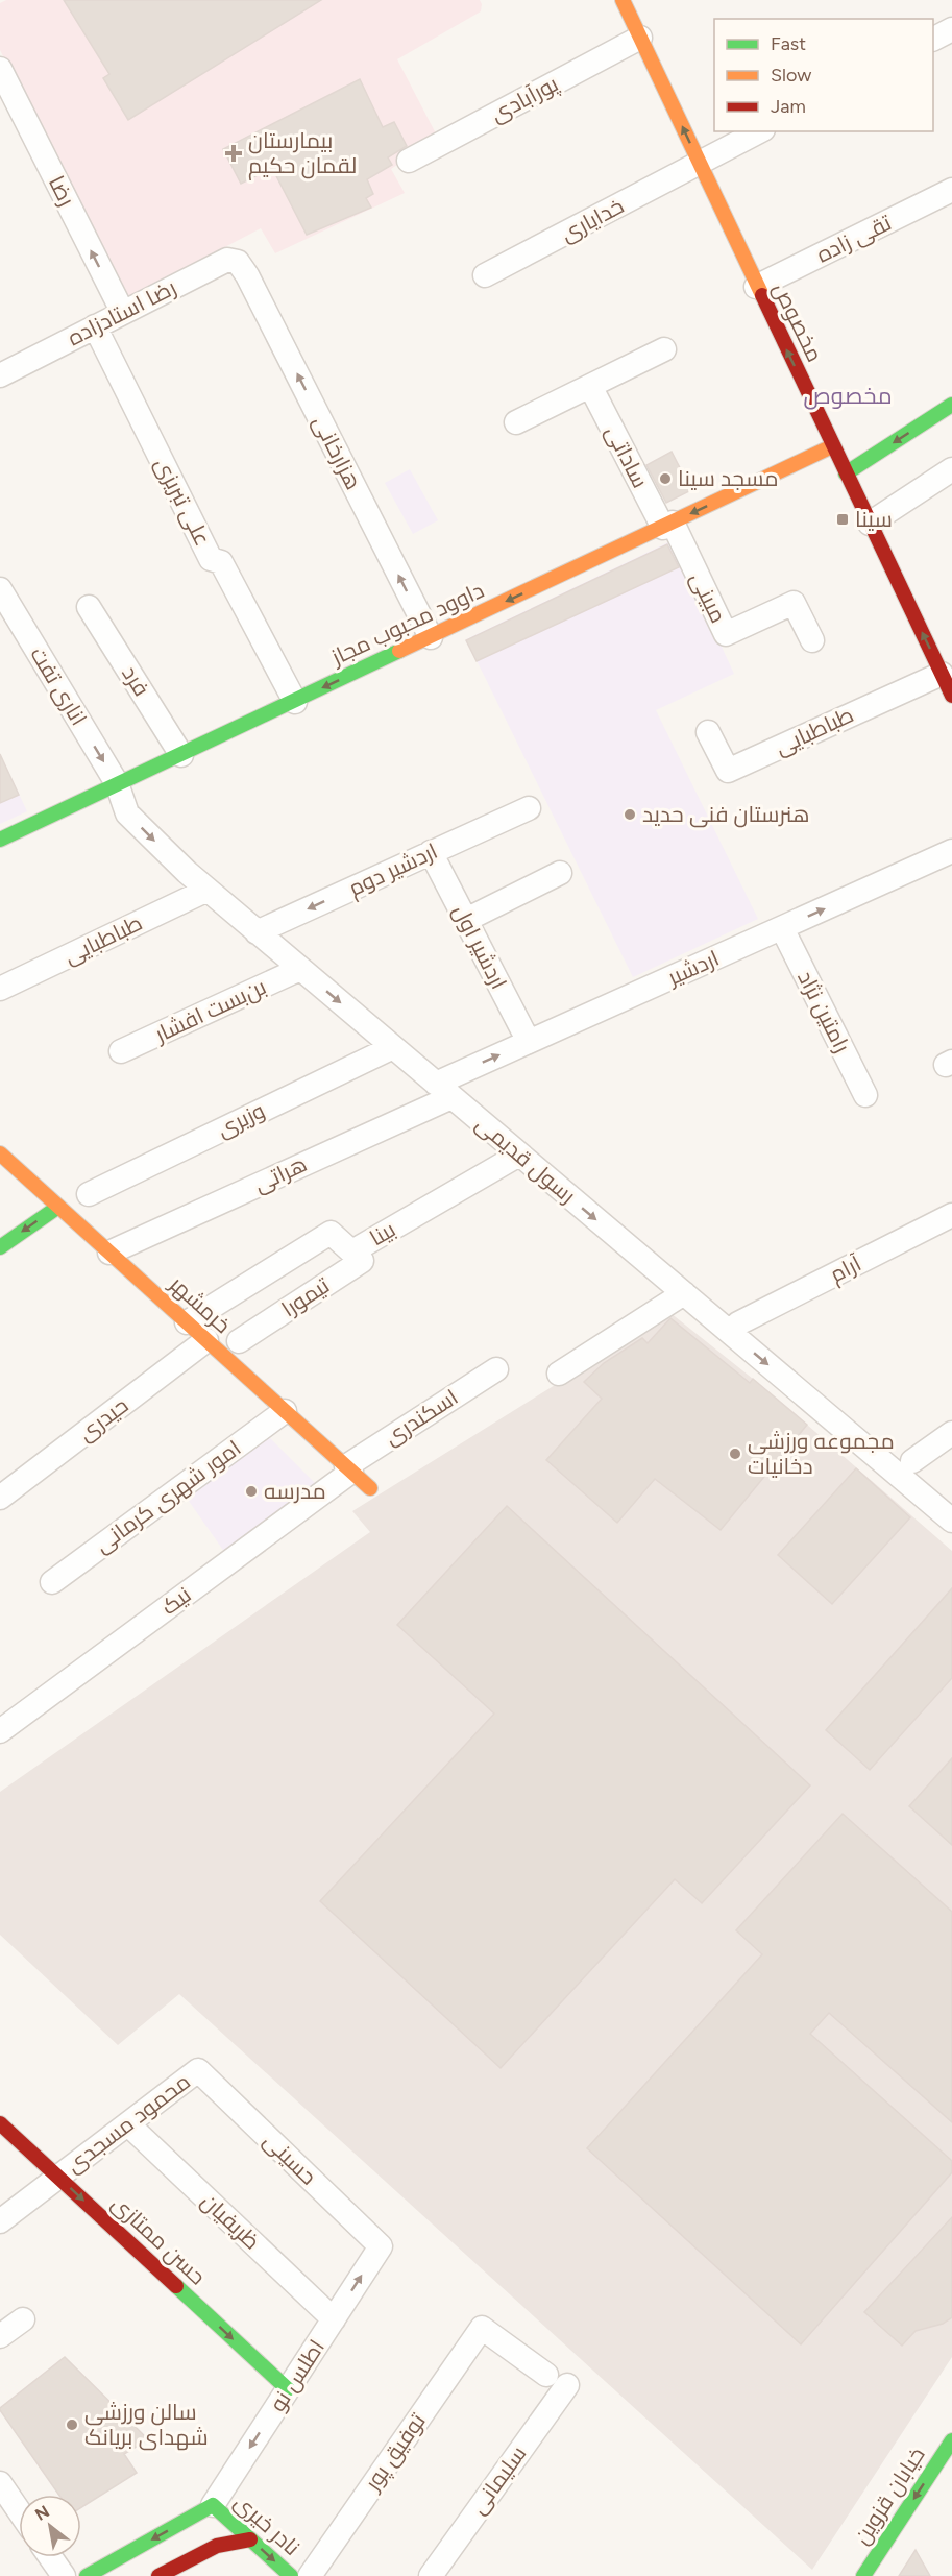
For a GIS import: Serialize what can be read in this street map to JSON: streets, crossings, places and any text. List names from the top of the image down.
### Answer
{
  "streets": {
    "main road": [
      "مخصوص",
      "داوود محبوب مجاز",
      "خرمشهر",
      "حسن ممتازی",
      "خیابان قزوین",
      "نادر خیری"
    ],
    "street": [
      "پورآبادی",
      "رضا",
      "خدایاری",
      "تقی زاده",
      "رضا استادزاده",
      "هزارخانی",
      "ساداتی",
      "علی تبریزی",
      "مبینی",
      "فرد",
      "اناری تفت",
      "طباطبایی",
      "اردشیر دوم",
      "اردشیر اول",
      "اردشیر",
      "بن‌بست افشار",
      "رامتین نژاد",
      "وزیری",
      "رسول قدیمی",
      "هراتی",
      "بینا",
      "آرام",
      "تیمورا",
      "اسکندری",
      "حیدری",
      "امور شهری کرمانی",
      "نیک",
      "محمود مسجدی",
      "حسینی",
      "ظریفیان",
      "اطلس نو",
      "توفیق پور",
      "سلیمانی"
    ]
  },
  "crossings": [
    ["پورآبادی", "مخصوص"],
    ["رضا", "رضا استادزاده"],
    ["خدایاری", "مخصوص"],
    ["تقی زاده", "مخصوص"],
    ["رضا استادزاده", "هزارخانی"],
    ["رضا استادزاده", "علی تبریزی"],
    ["مخصوص", "داوود محبوب مجاز"],
    ["مخصوص", "طباطبایی"],
    ["هزارخانی", "داوود محبوب مجاز"],
    ["ساداتی", "مبینی"],
    ["ساداتی", "داوود محبوب مجاز"],
    ["علی تبریزی", "داوود محبوب مجاز"],
    ["مبینی", "داوود محبوب مجاز"],
    ["داوود محبوب مجاز", "فرد"],
    ["داوود محبوب مجاز", "اناری تفت"],
    ["داوود محبوب مجاز", "رسول قدیمی"],
    ["اناری تفت", "رسول قدیمی"],
    ["طباطبایی", "رسول قدیمی"],
    ["اردشیر دوم", "اردشیر اول"],
    ["اردشیر دوم", "رسول قدیمی"],
    ["اردشیر اول", "اردشیر"],
    ["اردشیر", "رامتین نژاد"],
    ["اردشیر", "رسول قدیمی"],
    ["اردشیر", "هراتی"],
    ["بن‌بست افشار", "رسول قدیمی"],
    ["وزیری", "رسول قدیمی"],
    ["رسول قدیمی", "هراتی"],
    ["رسول قدیمی", "بینا"],
    ["هراتی", "خرمشهر"],
    ["بینا", "تیمورا"],
    ["بینا", "خرمشهر"],
    ["خرمشهر", "اسکندری"],
    ["خرمشهر", "حیدری"],
    ["خرمشهر", "امور شهری کرمانی"],
    ["خرمشهر", "نیک"],
    ["اسکندری", "نیک"],
    ["محمود مسجدی", "حسینی"],
    ["محمود مسجدی", "ظریفیان"],
    ["محمود مسجدی", "حسن ممتازی"],
    ["حسینی", "اطلس نو"],
    ["ظریفیان", "اطلس نو"],
    ["حسن ممتازی", "اطلس نو"],
    ["اطلس نو", "نادر خیری"],
    ["توفیق پور", "سلیمانی"]
  ],
  "one_way": [
    "رضا",
    "مخصوص",
    "هزارخانی",
    "داوود محبوب مجاز",
    "اناری تفت",
    "اردشیر دوم",
    "اردشیر",
    "رسول قدیمی",
    "حسن ممتازی",
    "خیابان قزوین",
    "نادر خیری"
  ],
  "districts": ["مخصوص"],
  "places": {
    "health": ["بیمارستان لقمان حکیم"],
    "other": [
      "مسجد سینا",
      "هنرستان فنی حدید",
      "مجموعه ورزشی دخانیات",
      "مدرسه",
      "سالن ورزشی شهدای بریانک"
    ],
    "transit": ["سینا"]
  },
  "legend": ["Fast", "Slow", "Jam"],
  "north": "top left"
}
